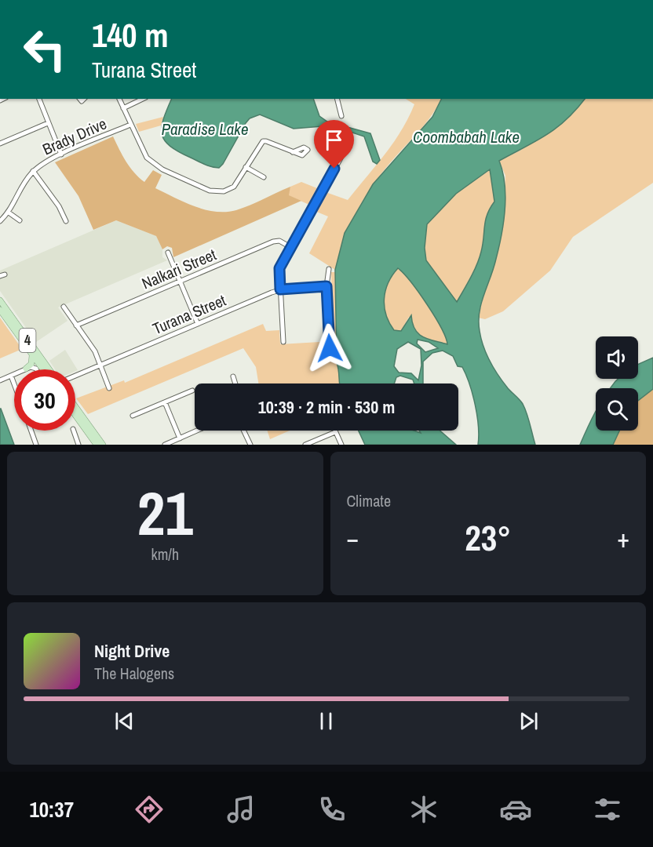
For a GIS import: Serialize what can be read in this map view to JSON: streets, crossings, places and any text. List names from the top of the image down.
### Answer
{
  "streets": {
    "main road": ["4"],
    "street": ["Brady Drive", "Nalkari Street", "Turana Street"]
  },
  "water": ["Paradise Lake", "Coombabah Lake"],
  "page": {
    "turn": ["140 m", "Turana Street"],
    "limit": "30",
    "trip": "10:39 · 2 min · 530 m",
    "tile": [
      ["21", "km/h"],
      "Climate"
    ],
    "heat": ["−", "23°", "+"],
    "song": ["Night Drive", "The Halogens"],
    "tabs": "10:37"
  }
}
